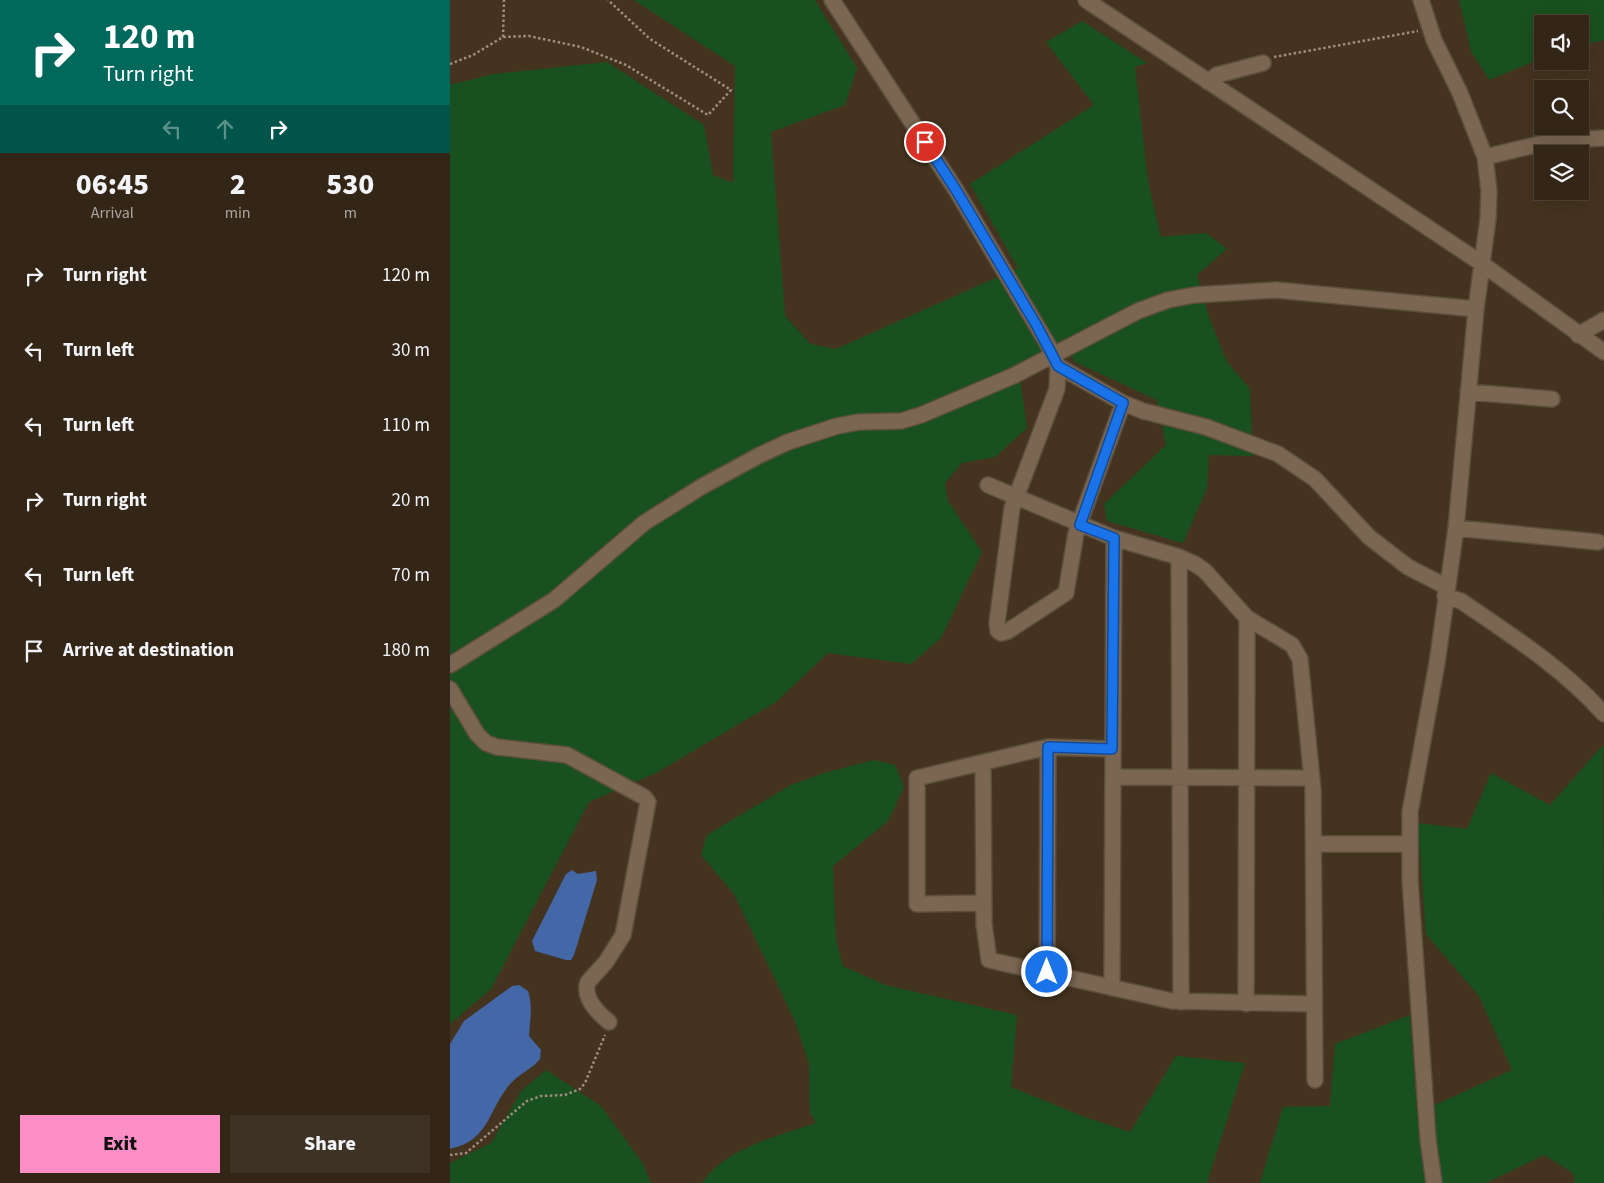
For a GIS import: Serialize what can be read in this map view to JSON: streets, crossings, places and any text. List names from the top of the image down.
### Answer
{
  "page": {
    "turn": ["120 m", "Turn right"],
    "eta": [
      "06:45",
      "Arrival",
      "2",
      "min",
      "530",
      "m"
    ],
    "list": [
      {
        "name": "Turn right",
        "value": "120 m"
      },
      {
        "name": "Turn left",
        "value": "30 m"
      },
      {
        "name": "Turn left",
        "value": "110 m"
      },
      {
        "name": "Turn right",
        "value": "20 m"
      },
      {
        "name": "Turn left",
        "value": "70 m"
      },
      {
        "name": "Arrive at destination",
        "value": "180 m"
      }
    ],
    "buttons": ["Exit", "Share"]
  }
}
